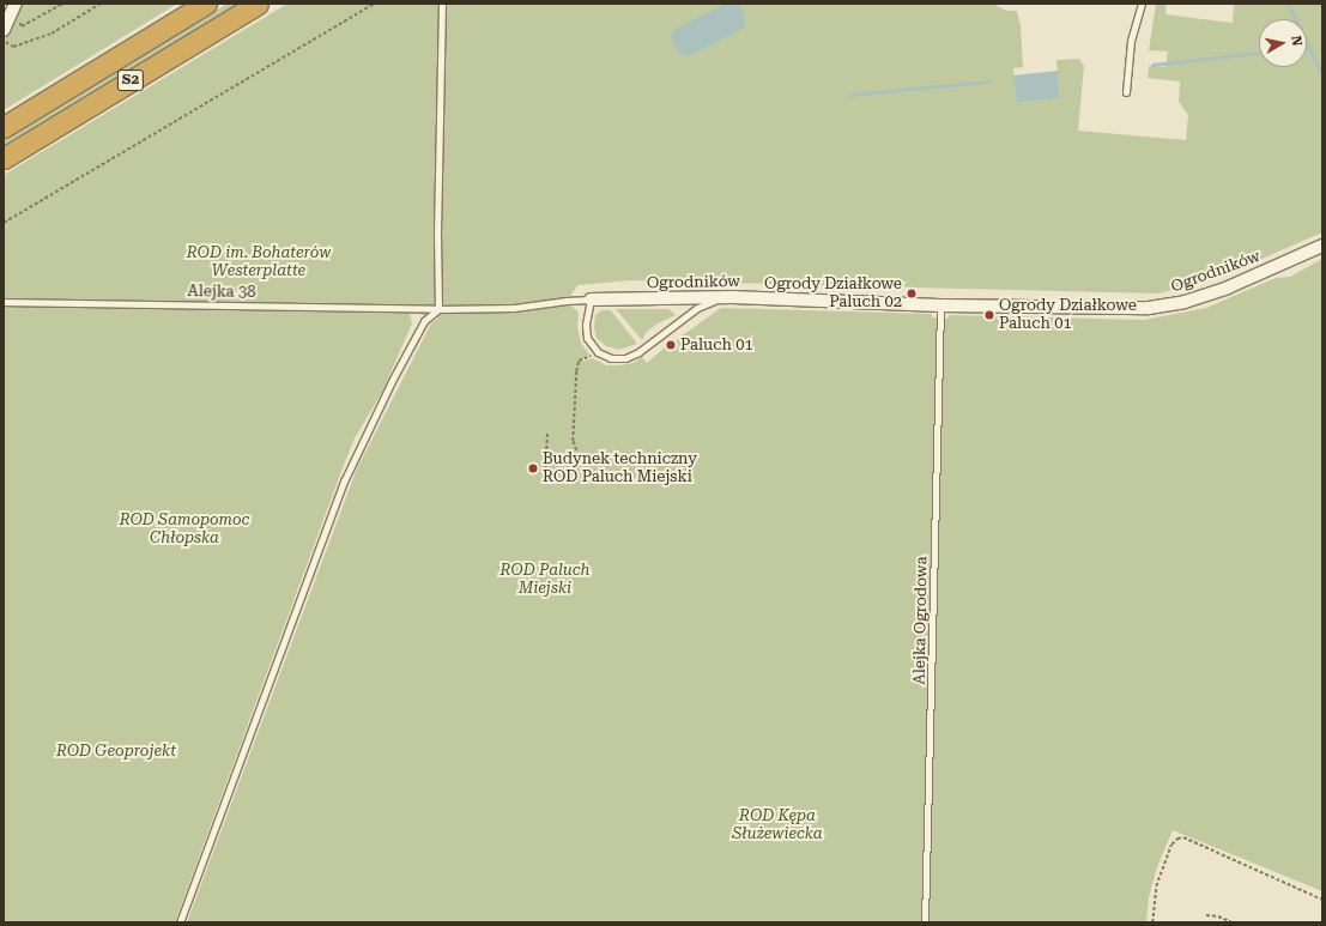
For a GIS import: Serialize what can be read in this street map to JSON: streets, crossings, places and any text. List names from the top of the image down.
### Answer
{
  "streets": {
    "highway": ["S2"],
    "street": ["Ogrodników"],
    "lane": ["Alejka 38", "Alejka Ogrodowa"]
  },
  "crossings": [
    ["Ogrodników", "Alejka 38"],
    ["Ogrodników", "Alejka Ogrodowa"]
  ],
  "parks": [
    "ROD im. Bohaterów Westerplatte",
    "ROD Samopomoc Chłopska",
    "ROD Paluch Miejski",
    "ROD Geoprojekt",
    "ROD Kępa Służewiecka"
  ],
  "places": [
    "Ogrody Działkowe Paluch 02",
    "Ogrody Działkowe Paluch 01",
    "Paluch 01",
    "Budynek techniczny ROD Paluch Miejski"
  ],
  "north": "right"
}
